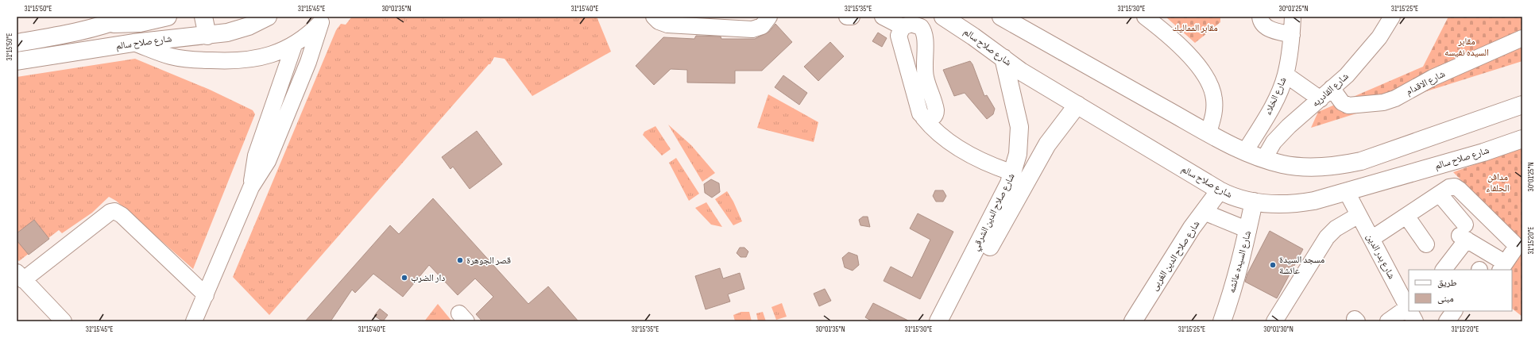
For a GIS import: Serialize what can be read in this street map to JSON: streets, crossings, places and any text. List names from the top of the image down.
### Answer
{
  "streets": {
    "main road": [
      "شارع صلاح سالم",
      "شارع صلاح الدين الشرقي",
      "شارع صلاح الدين الغربى",
      "شارع السيده عائشه"
    ],
    "street": [
      "شارع الاقدام",
      "شارع القادريه",
      "شارع الخلاء",
      "شارع بدر الدين"
    ]
  },
  "crossings": [
    ["شارع صلاح سالم", "شارع صلاح الدين الشرقي"],
    ["شارع صلاح سالم", "شارع صلاح الدين الغربى"],
    ["شارع صلاح سالم", "شارع بدر الدين"],
    ["شارع صلاح سالم", "شارع السيده عائشه"],
    ["شارع الاقدام", "شارع القادريه"]
  ],
  "parks": ["مقابر المماليك", "مقابر السيده نفيسه", "مدافن الحلفاء"],
  "places": ["قصر الجوهرة", "مسجد السيدة عائشة", "دار الضرب"],
  "legend": ["طريق", "مبنى"],
  "coordinates": [
    "31°15'50\"E",
    "31°15'45\"E",
    "30°01'35\"N",
    "31°15'40\"E",
    "31°15'35\"E",
    "31°15'30\"E",
    "30°01'25\"N",
    "31°15'25\"E",
    "31°15'20\"E",
    "30°01'30\"N"
  ]
}
